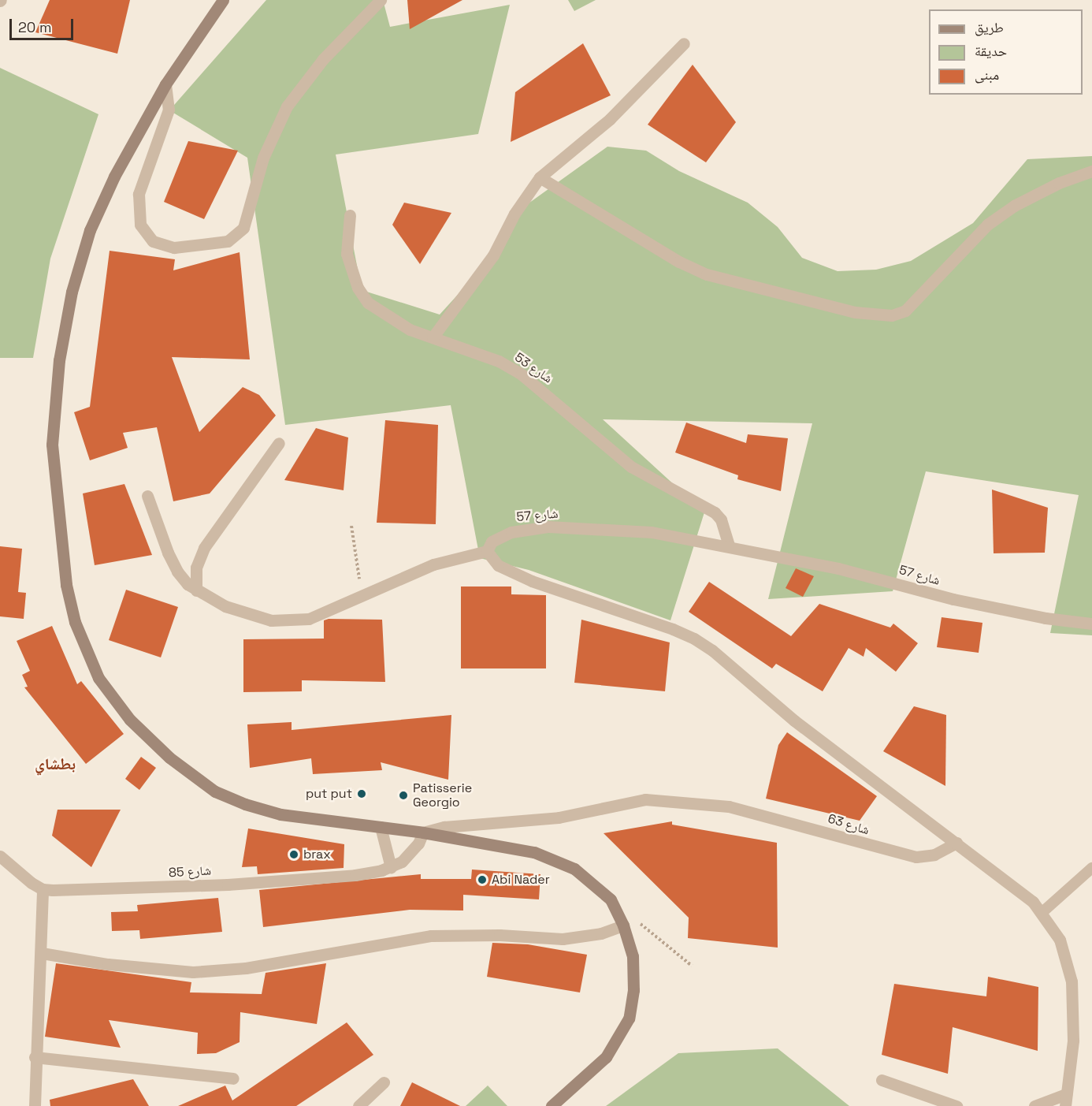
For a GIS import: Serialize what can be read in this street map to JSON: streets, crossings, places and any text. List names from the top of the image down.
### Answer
{
  "streets": {
    "street": [
      "شارع 53",
      "شارع 57",
      "شارع 63",
      "شارع 85"
    ]
  },
  "crossings": [
    ["شارع 53", "شارع 57"]
  ],
  "districts": ["بطشاي"],
  "places": [
    "put put",
    "Patisserie Georgio",
    "brax",
    "Abi Nader"
  ],
  "legend": ["طريق", "حديقة", "مبنى"],
  "scale_bar": "20 m"
}
